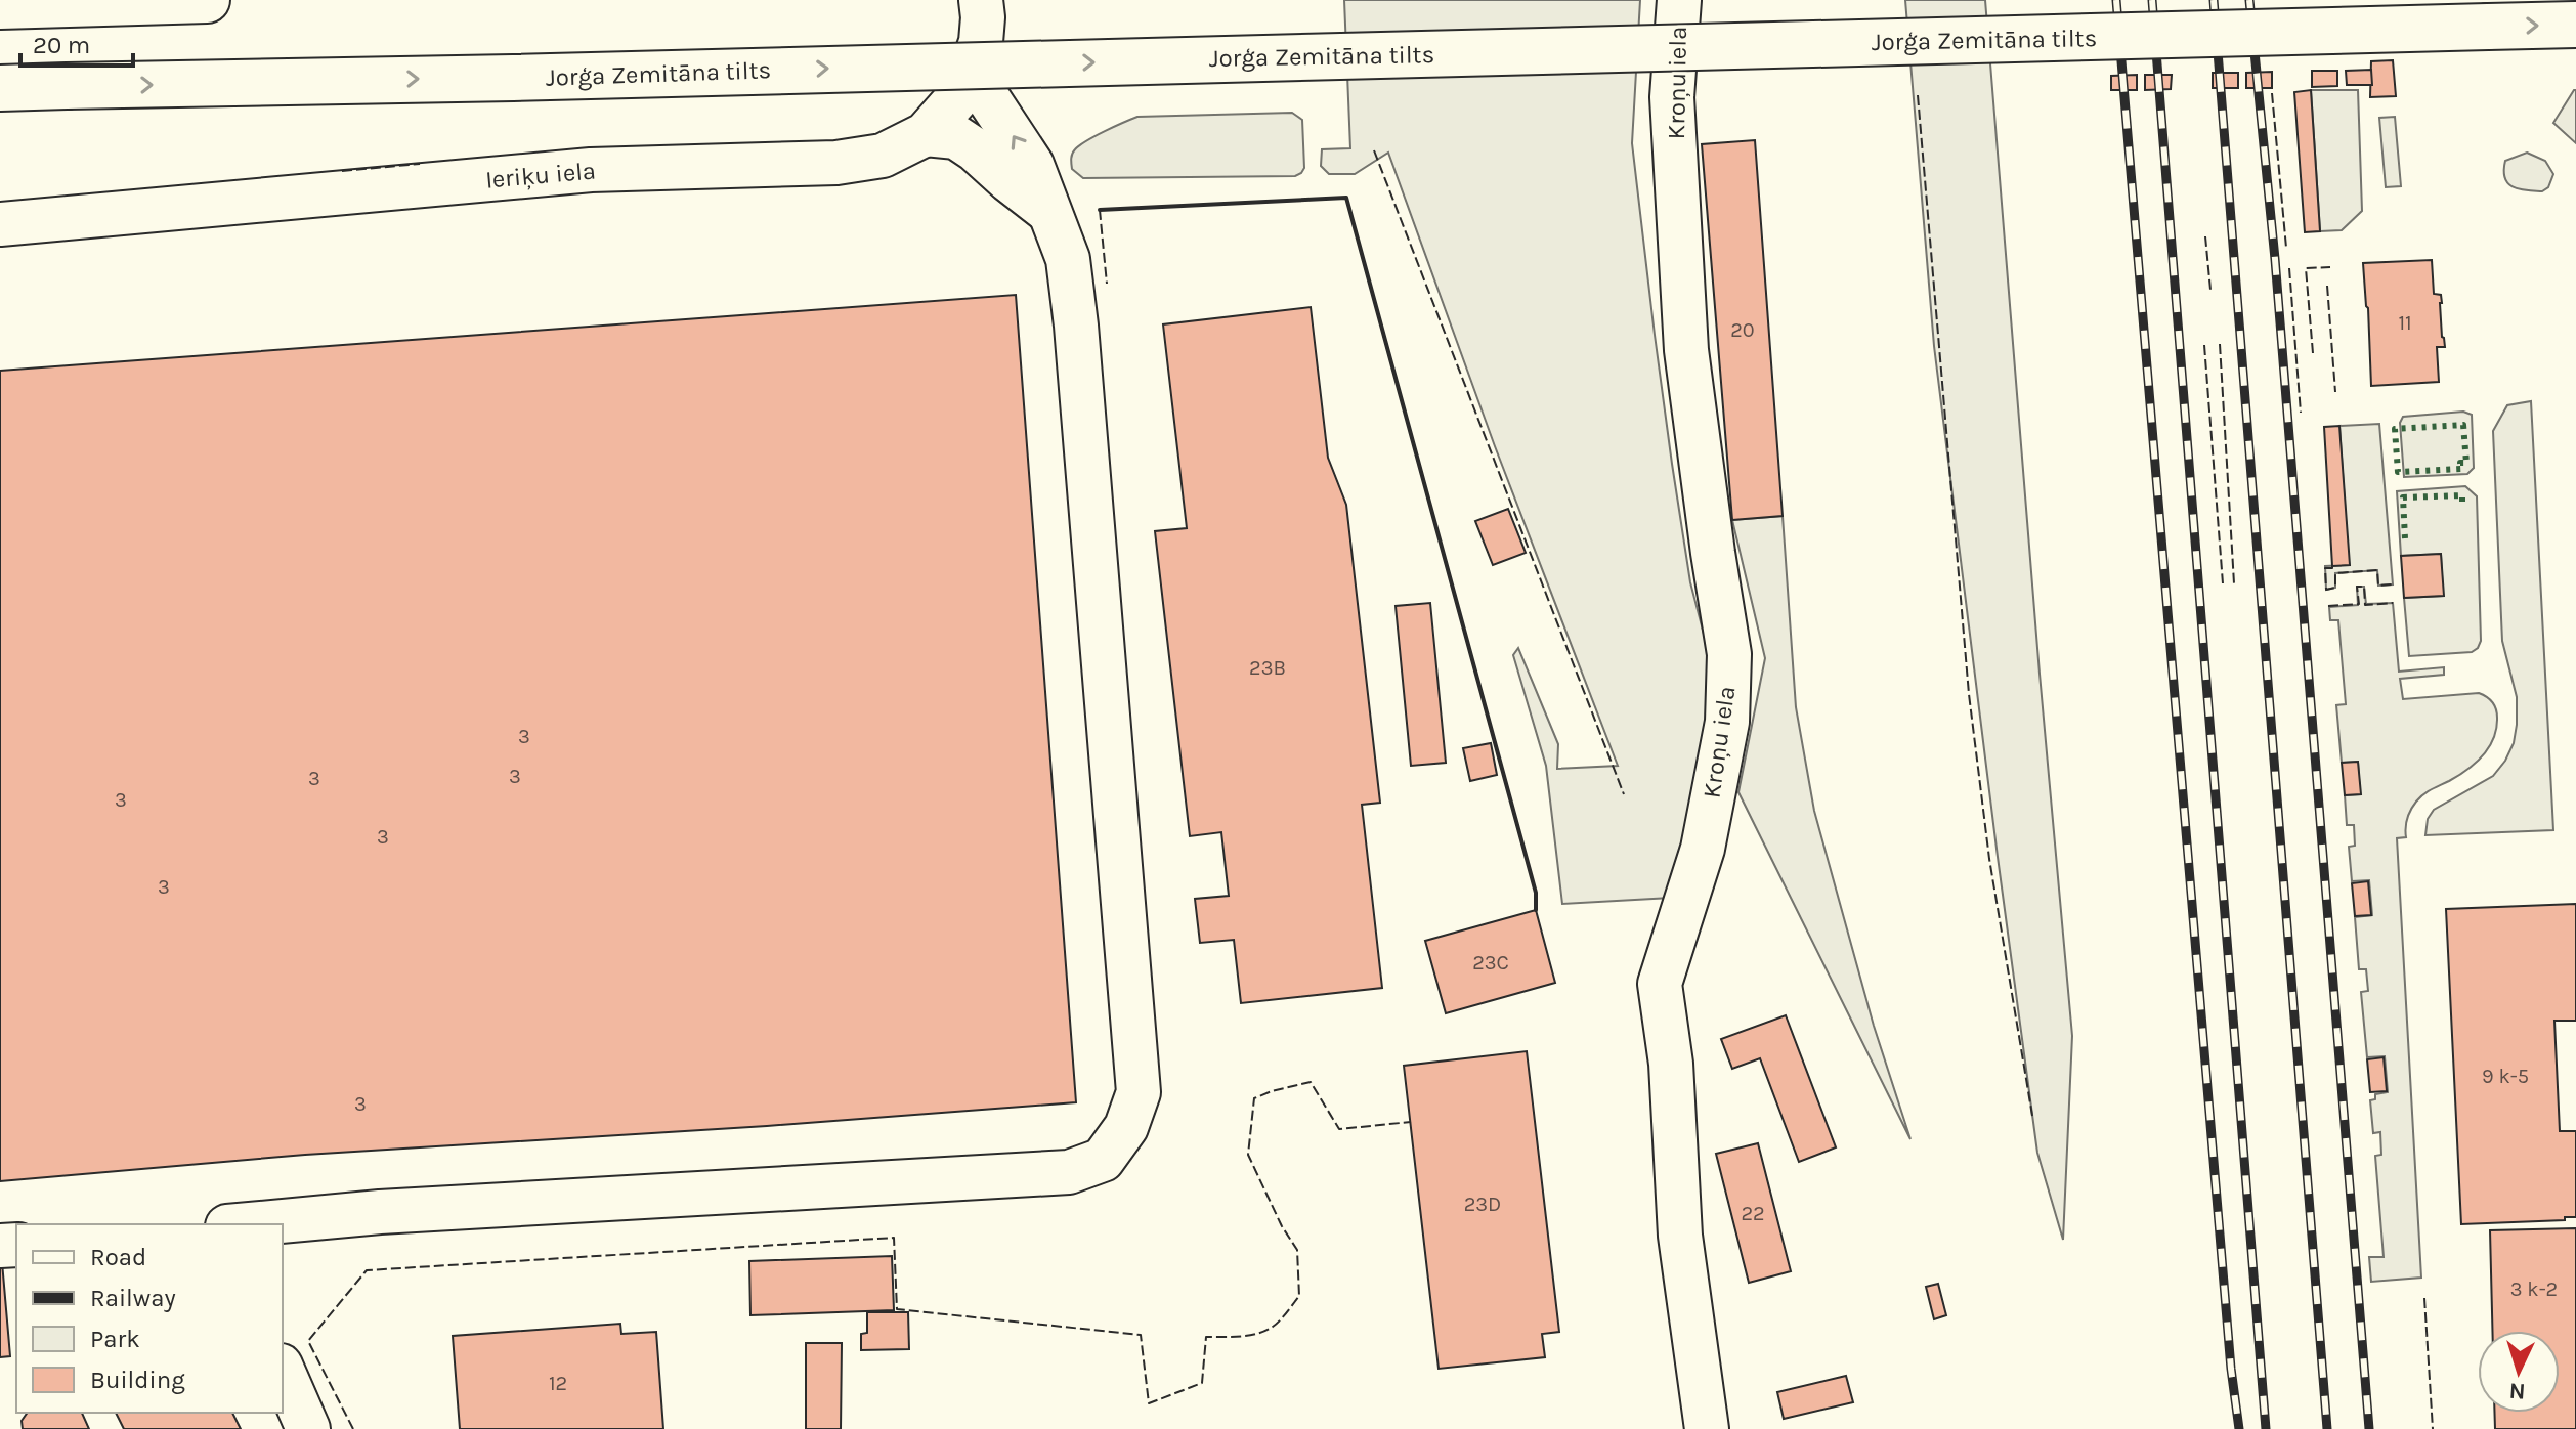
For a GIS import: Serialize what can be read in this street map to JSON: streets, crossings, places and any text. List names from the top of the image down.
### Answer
{
  "streets": {
    "main road": ["Jorģa Zemitāna tilts"],
    "street": ["Kroņu iela", "Ieriķu iela"]
  },
  "one_way": ["Jorģa Zemitāna tilts"],
  "house_numbers": [
    "11",
    "20",
    "23B",
    "3",
    "3",
    "3",
    "3",
    "3",
    "3",
    "23C",
    "9 k-5",
    "3",
    "23D",
    "22",
    "3 k-2",
    "12"
  ],
  "legend": [
    "Road",
    "Railway",
    "Park",
    "Building"
  ],
  "scale_bar": "20 m",
  "north": "bottom"
}
